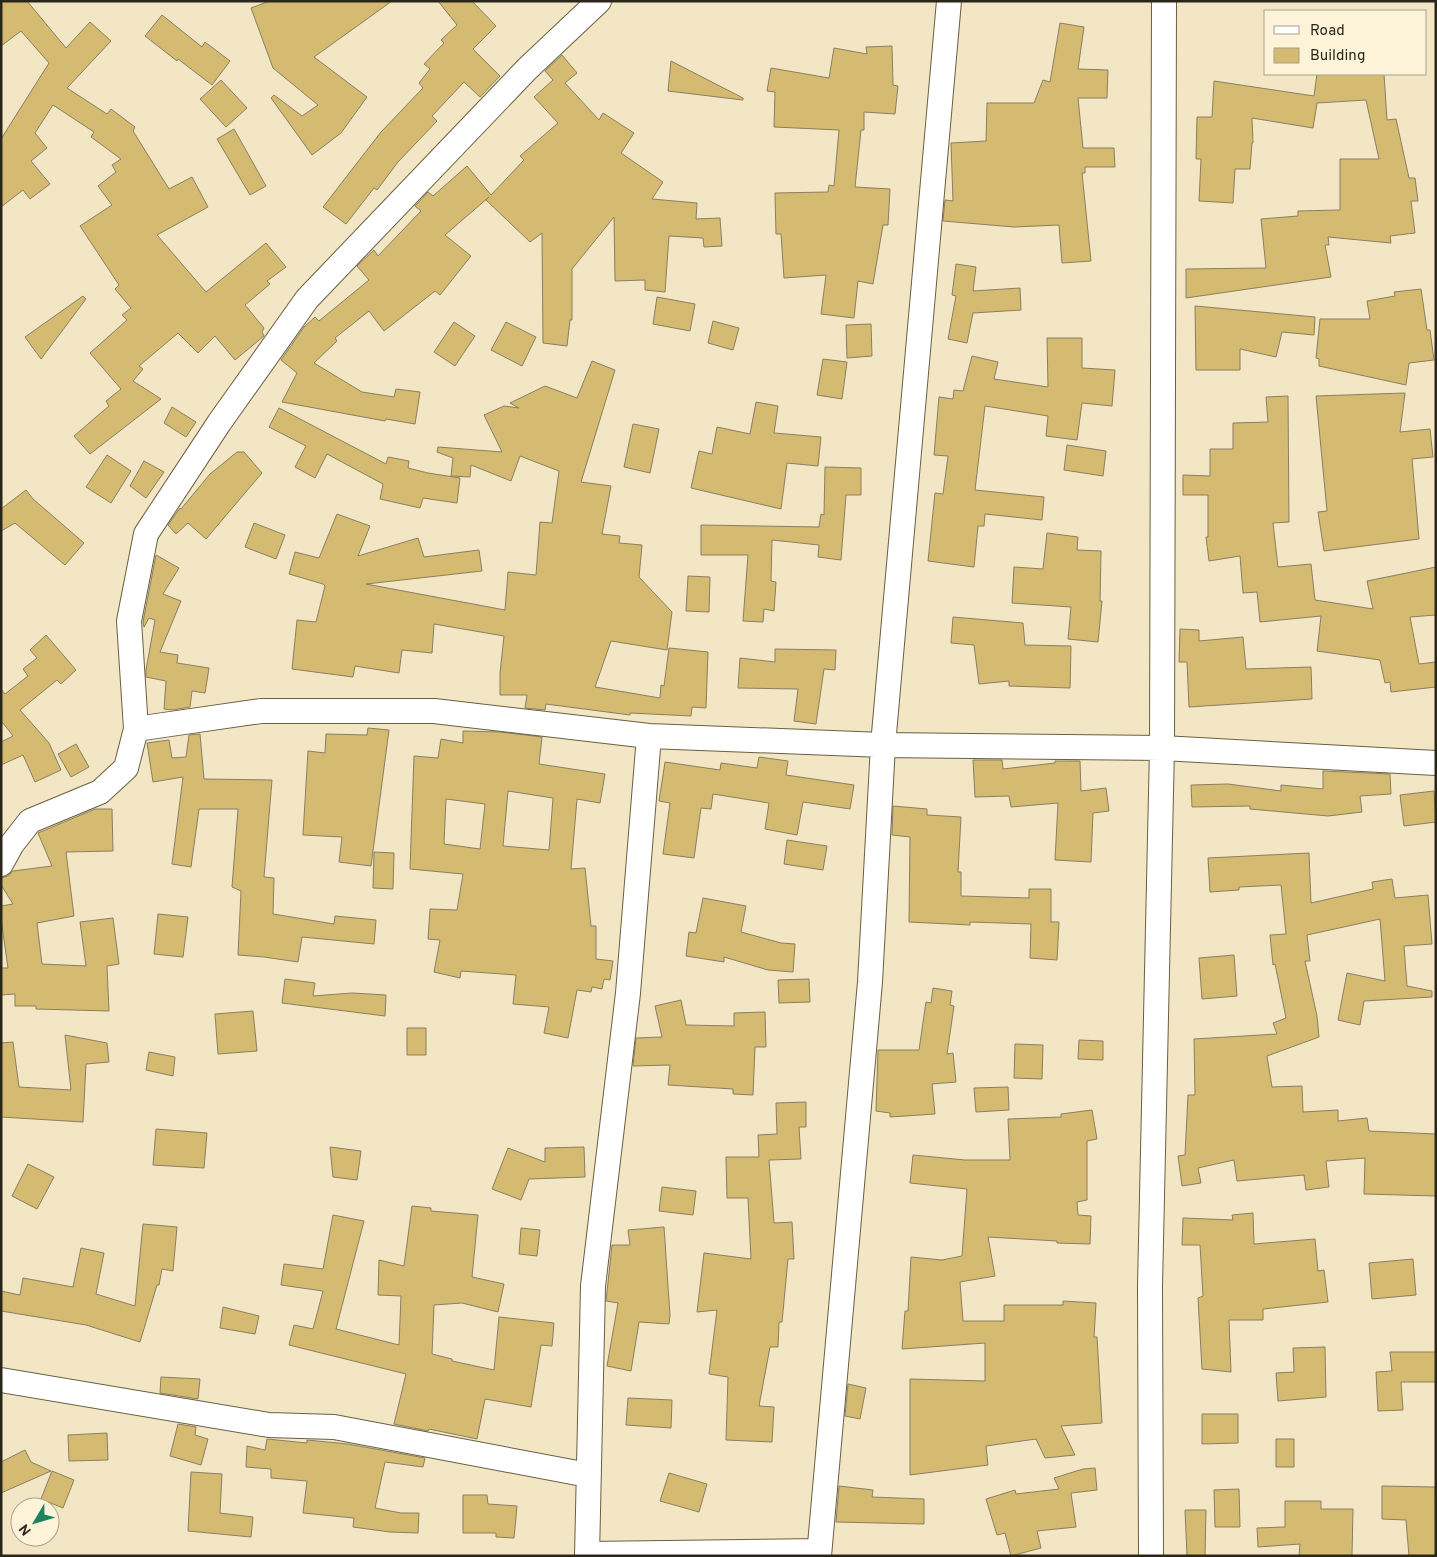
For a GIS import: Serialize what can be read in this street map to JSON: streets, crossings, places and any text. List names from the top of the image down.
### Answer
{
  "legend": ["Road", "Building"],
  "north": "bottom left"
}
